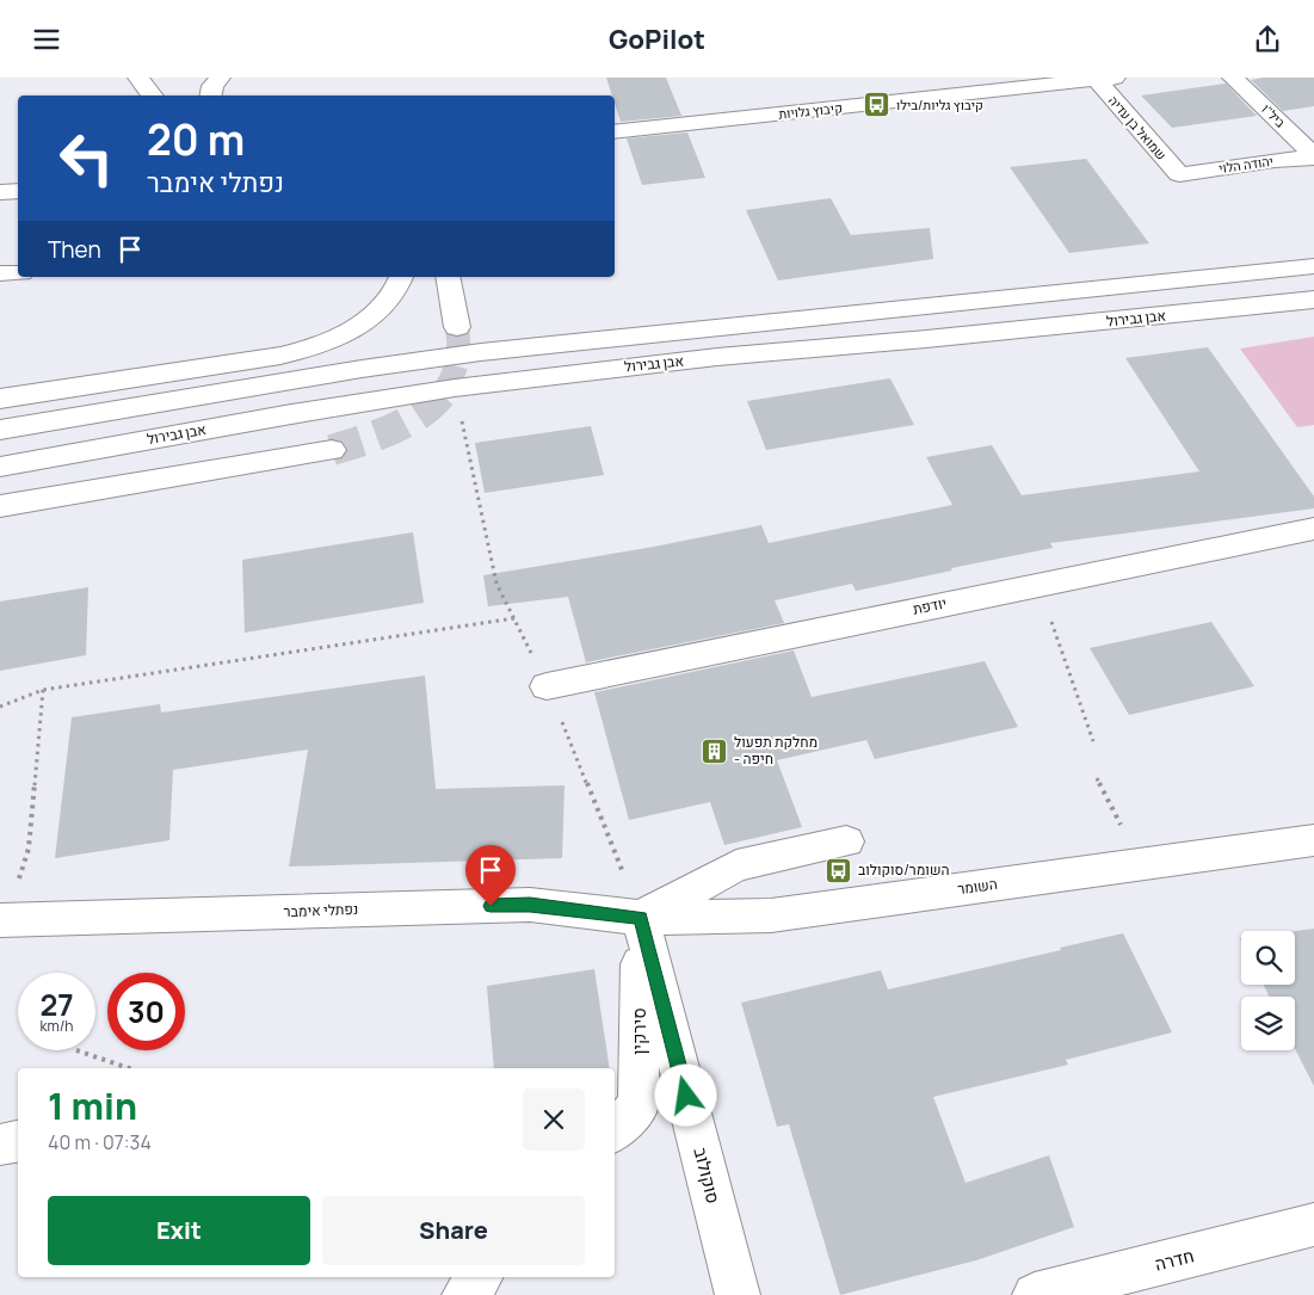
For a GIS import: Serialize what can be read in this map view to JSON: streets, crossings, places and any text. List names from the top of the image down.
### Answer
{
  "streets": {
    "street": [
      "קיבוץ גלויות",
      "ביל\"ו",
      "שמואל בן עדיה",
      "יהודה הלוי",
      "אבן גבירול",
      "יודפת",
      "השומר",
      "נפתלי אימבר",
      "סירקין",
      "סוקולוב",
      "חדרה"
    ]
  },
  "crossings": [
    ["קיבוץ גלויות", "שמואל בן עדיה"],
    ["ביל\"ו", "יהודה הלוי"],
    ["שמואל בן עדיה", "יהודה הלוי"],
    ["השומר", "נפתלי אימבר"],
    ["השומר", "סירקין"],
    ["השומר", "סוקולוב"],
    ["נפתלי אימבר", "סירקין"],
    ["נפתלי אימבר", "סוקולוב"],
    ["סירקין", "סוקולוב"]
  ],
  "places": {
    "bus stop": ["קיבוץ גליות/בילו", "השומר/סוקולוב"],
    "building": ["מחלקת תפעול - חיפה"]
  },
  "page": {
    "header": "GoPilot",
    "turn": ["20 m", "נפתלי אימבר"],
    "then": "Then",
    "speed": "27 km/h",
    "limit": "30",
    "heading": ["1 min", "40 m · 07:34"],
    "buttons": ["Exit", "Share"]
  }
}
